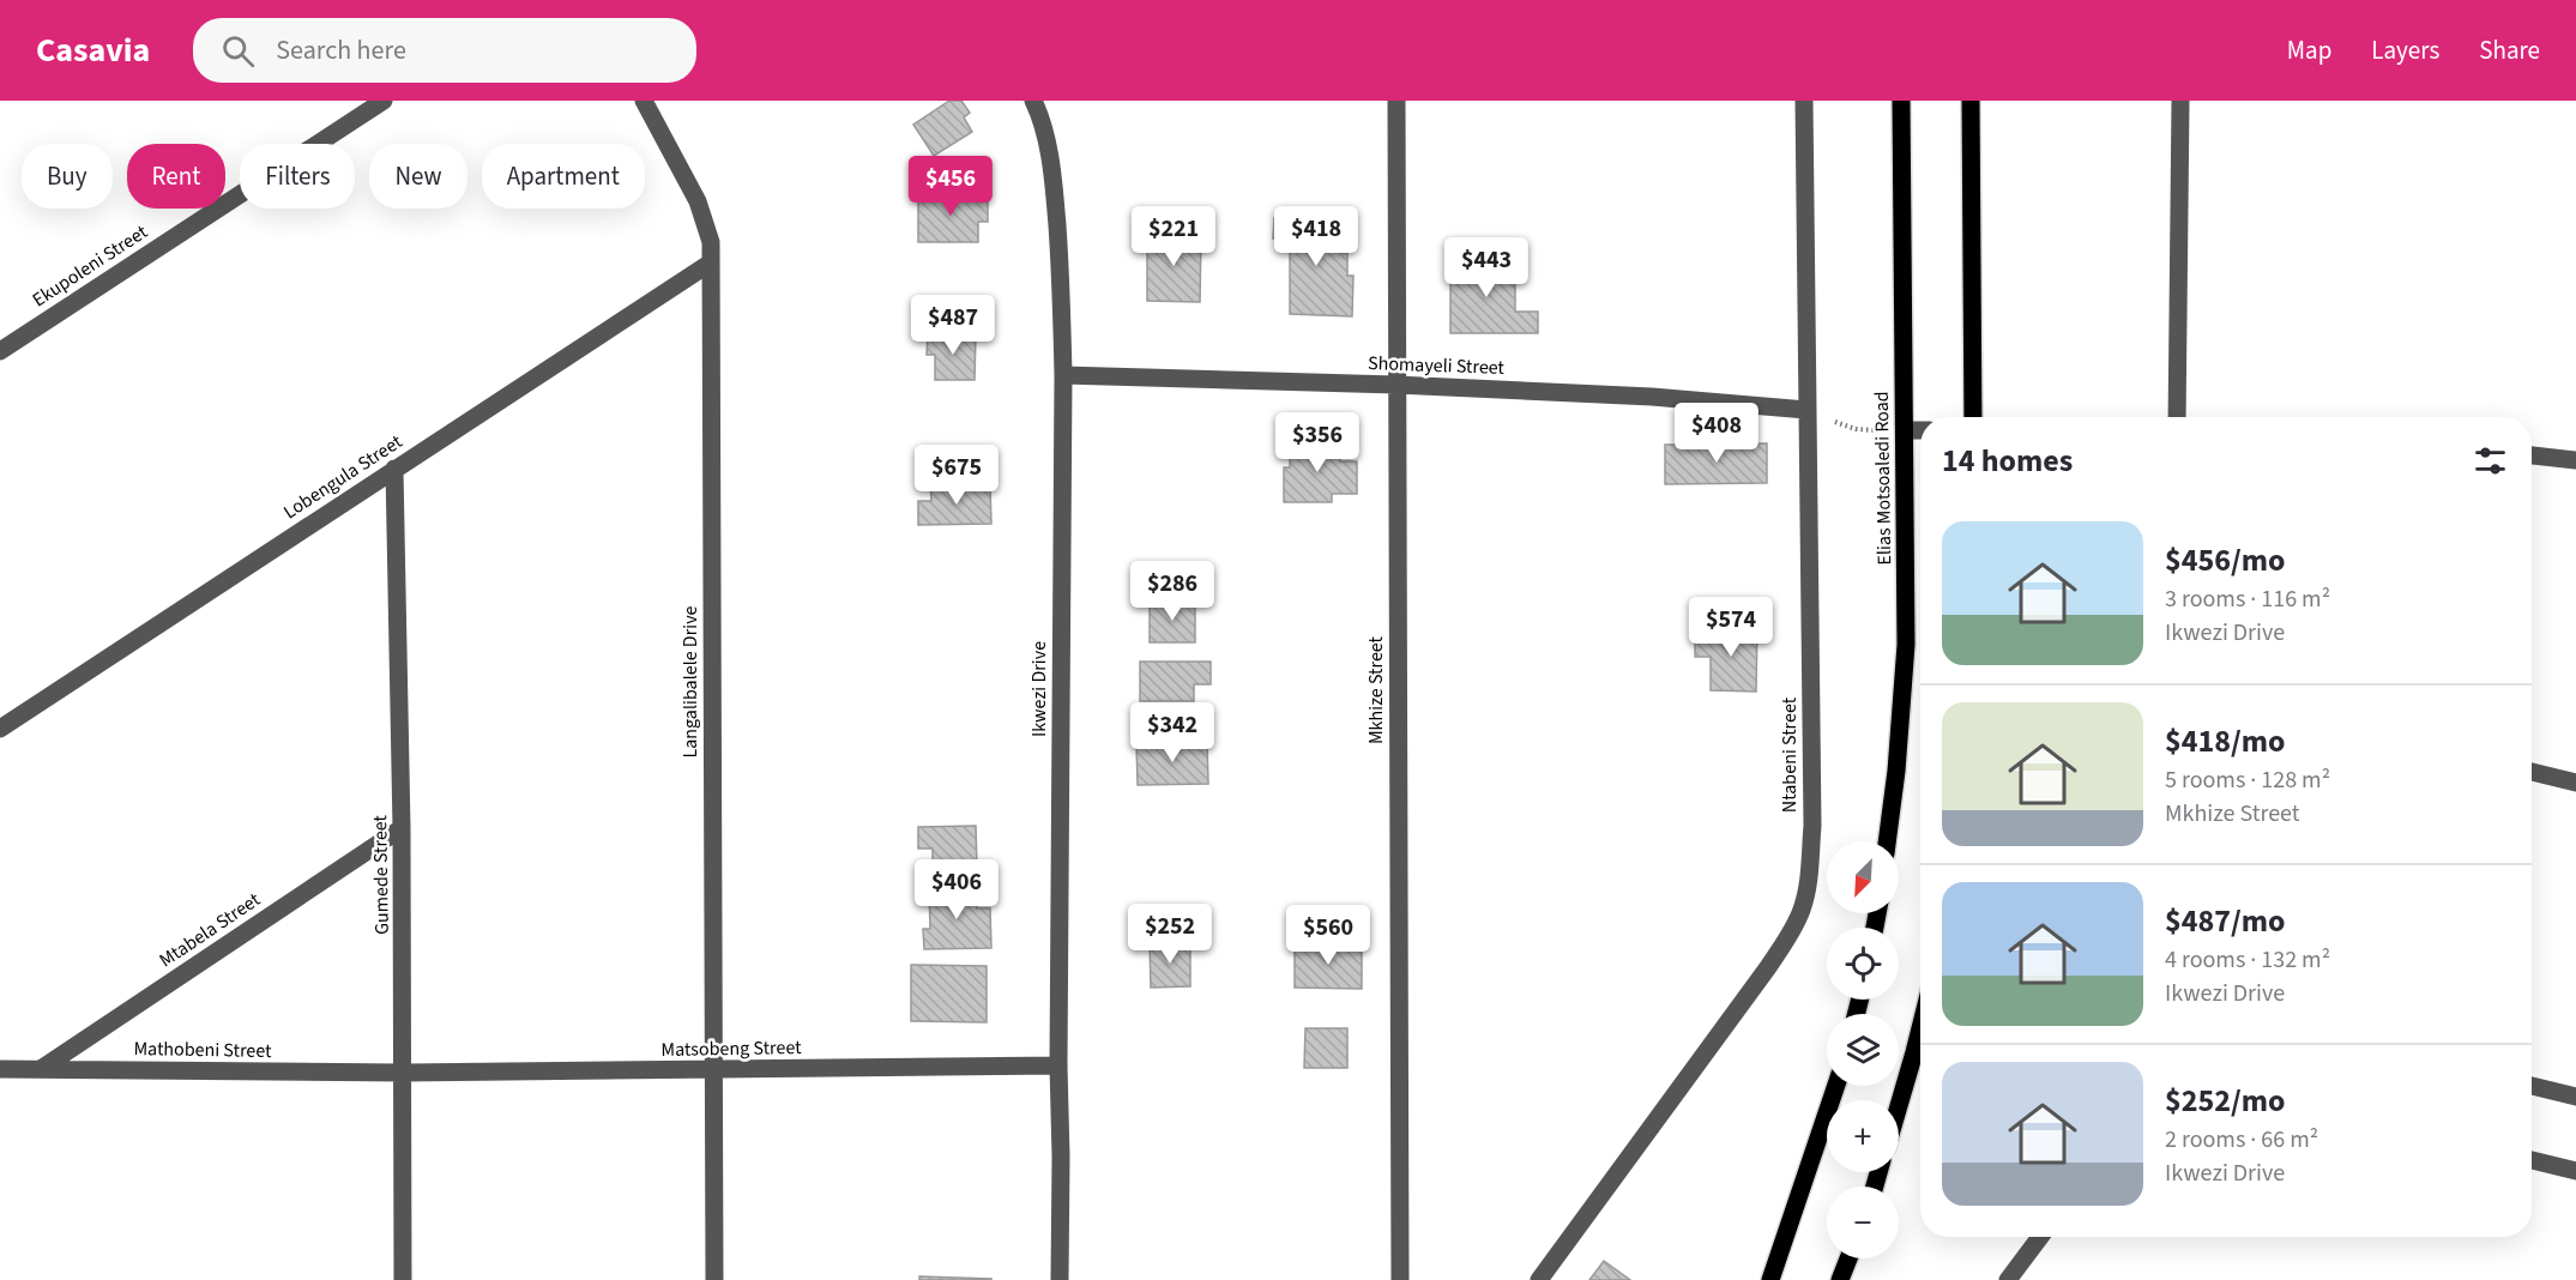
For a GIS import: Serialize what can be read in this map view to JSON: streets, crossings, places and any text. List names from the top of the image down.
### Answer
{
  "streets": {
    "main road": ["Elias Motsoaledi Road"],
    "street": [
      "Ekupoleni Street",
      "Shomayeli Street",
      "Lobengula Street",
      "Langalibalele Drive",
      "Ikwezi Drive",
      "Mkhize Street",
      "Ntabeni Street",
      "Gumede Street",
      "Mtabela Street",
      "Matsobeng Street",
      "Mathobeni Street"
    ]
  },
  "crossings": [
    ["Shomayeli Street", "Ikwezi Drive"],
    ["Shomayeli Street", "Mkhize Street"],
    ["Shomayeli Street", "Ntabeni Street"],
    ["Lobengula Street", "Langalibalele Drive"],
    ["Lobengula Street", "Gumede Street"],
    ["Langalibalele Drive", "Matsobeng Street"],
    ["Ikwezi Drive", "Matsobeng Street"],
    ["Gumede Street", "Mtabela Street"],
    ["Gumede Street", "Matsobeng Street"],
    ["Gumede Street", "Mathobeni Street"],
    ["Mtabela Street", "Mathobeni Street"],
    ["Matsobeng Street", "Mathobeni Street"]
  ],
  "north": "bottom left",
  "page": {
    "header": "Casavia",
    "search": "Search here",
    "nav": ["Map", "Layers", "Share"],
    "chip": [
      "Buy",
      "Rent",
      "Filters",
      "New",
      "Apartment"
    ],
    "price": [
      "$456",
      "$221",
      "$418",
      "$443",
      "$487",
      "$408",
      "$356",
      "$675",
      "$286",
      "$574",
      "$342",
      "$406",
      "$252",
      "$560"
    ],
    "heading": "14 homes",
    "list": [
      {
        "name": "$456/mo",
        "note": "3 rooms · 116 m² · Ikwezi Drive"
      },
      {
        "name": "$418/mo",
        "note": "5 rooms · 128 m² · Mkhize Street"
      },
      {
        "name": "$487/mo",
        "note": "4 rooms · 132 m² · Ikwezi Drive"
      },
      {
        "name": "$252/mo",
        "note": "2 rooms · 66 m² · Ikwezi Drive"
      }
    ],
    "map_buttons": ["+", "−"]
  }
}
